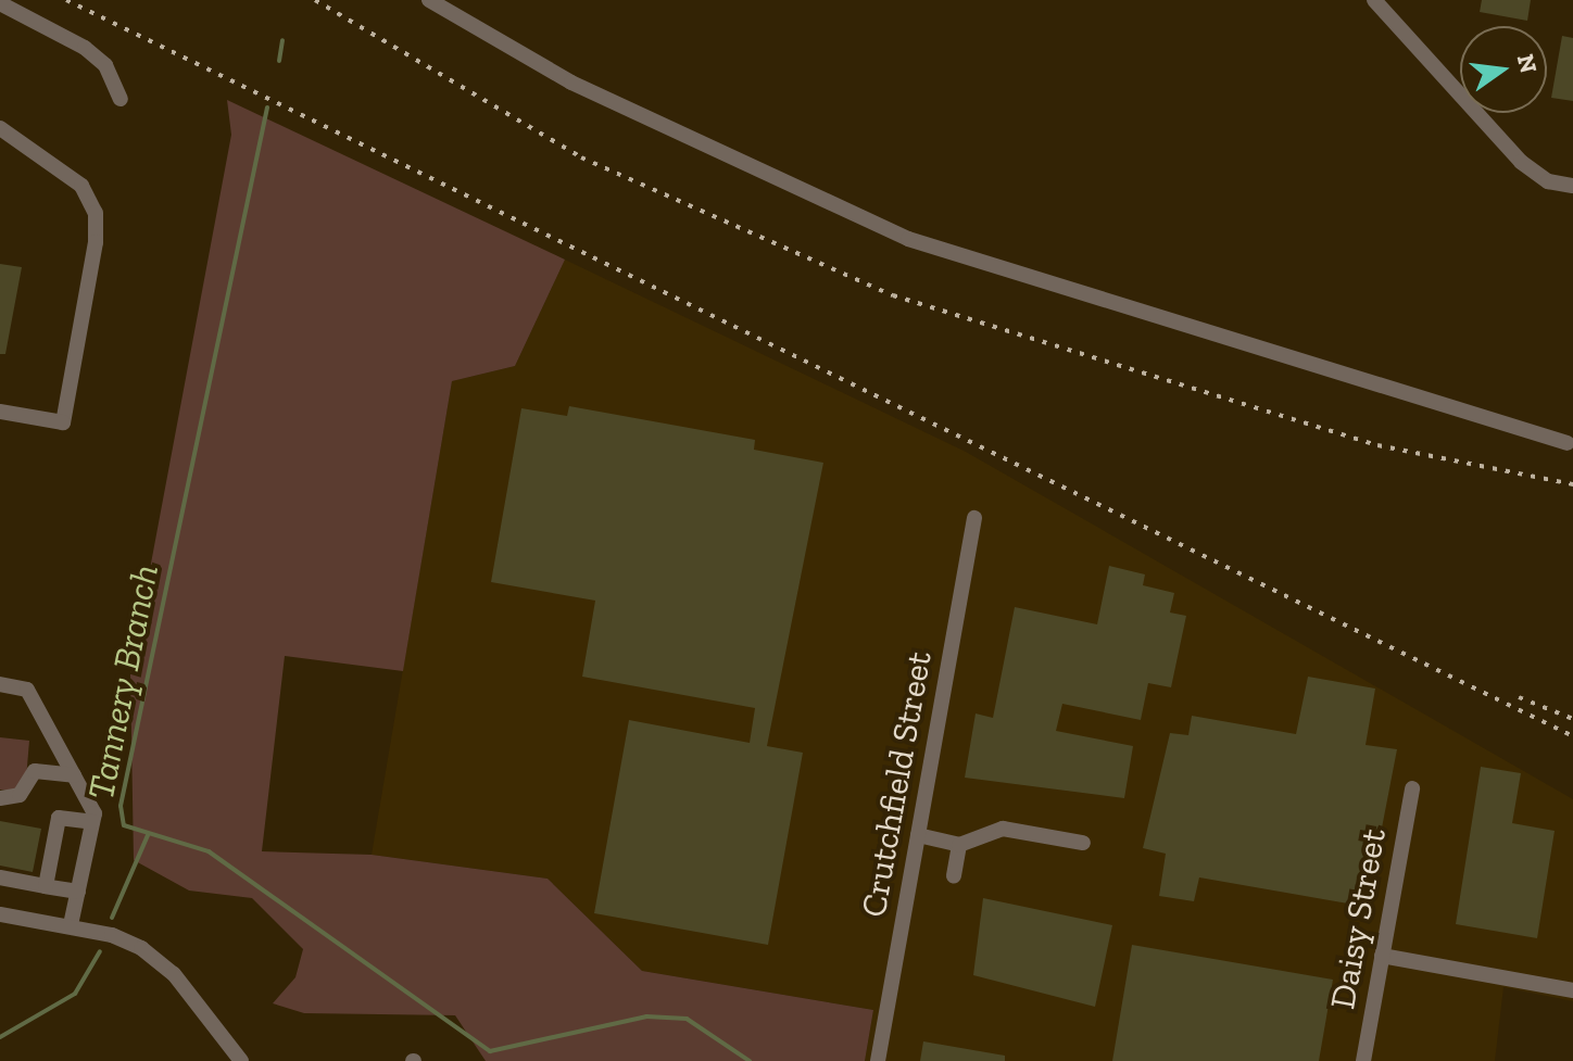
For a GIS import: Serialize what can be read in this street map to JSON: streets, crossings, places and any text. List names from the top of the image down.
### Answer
{
  "streets": {
    "street": ["Crutchfield Street", "Daisy Street"]
  },
  "water": ["Tannery Branch"],
  "north": "right"
}
